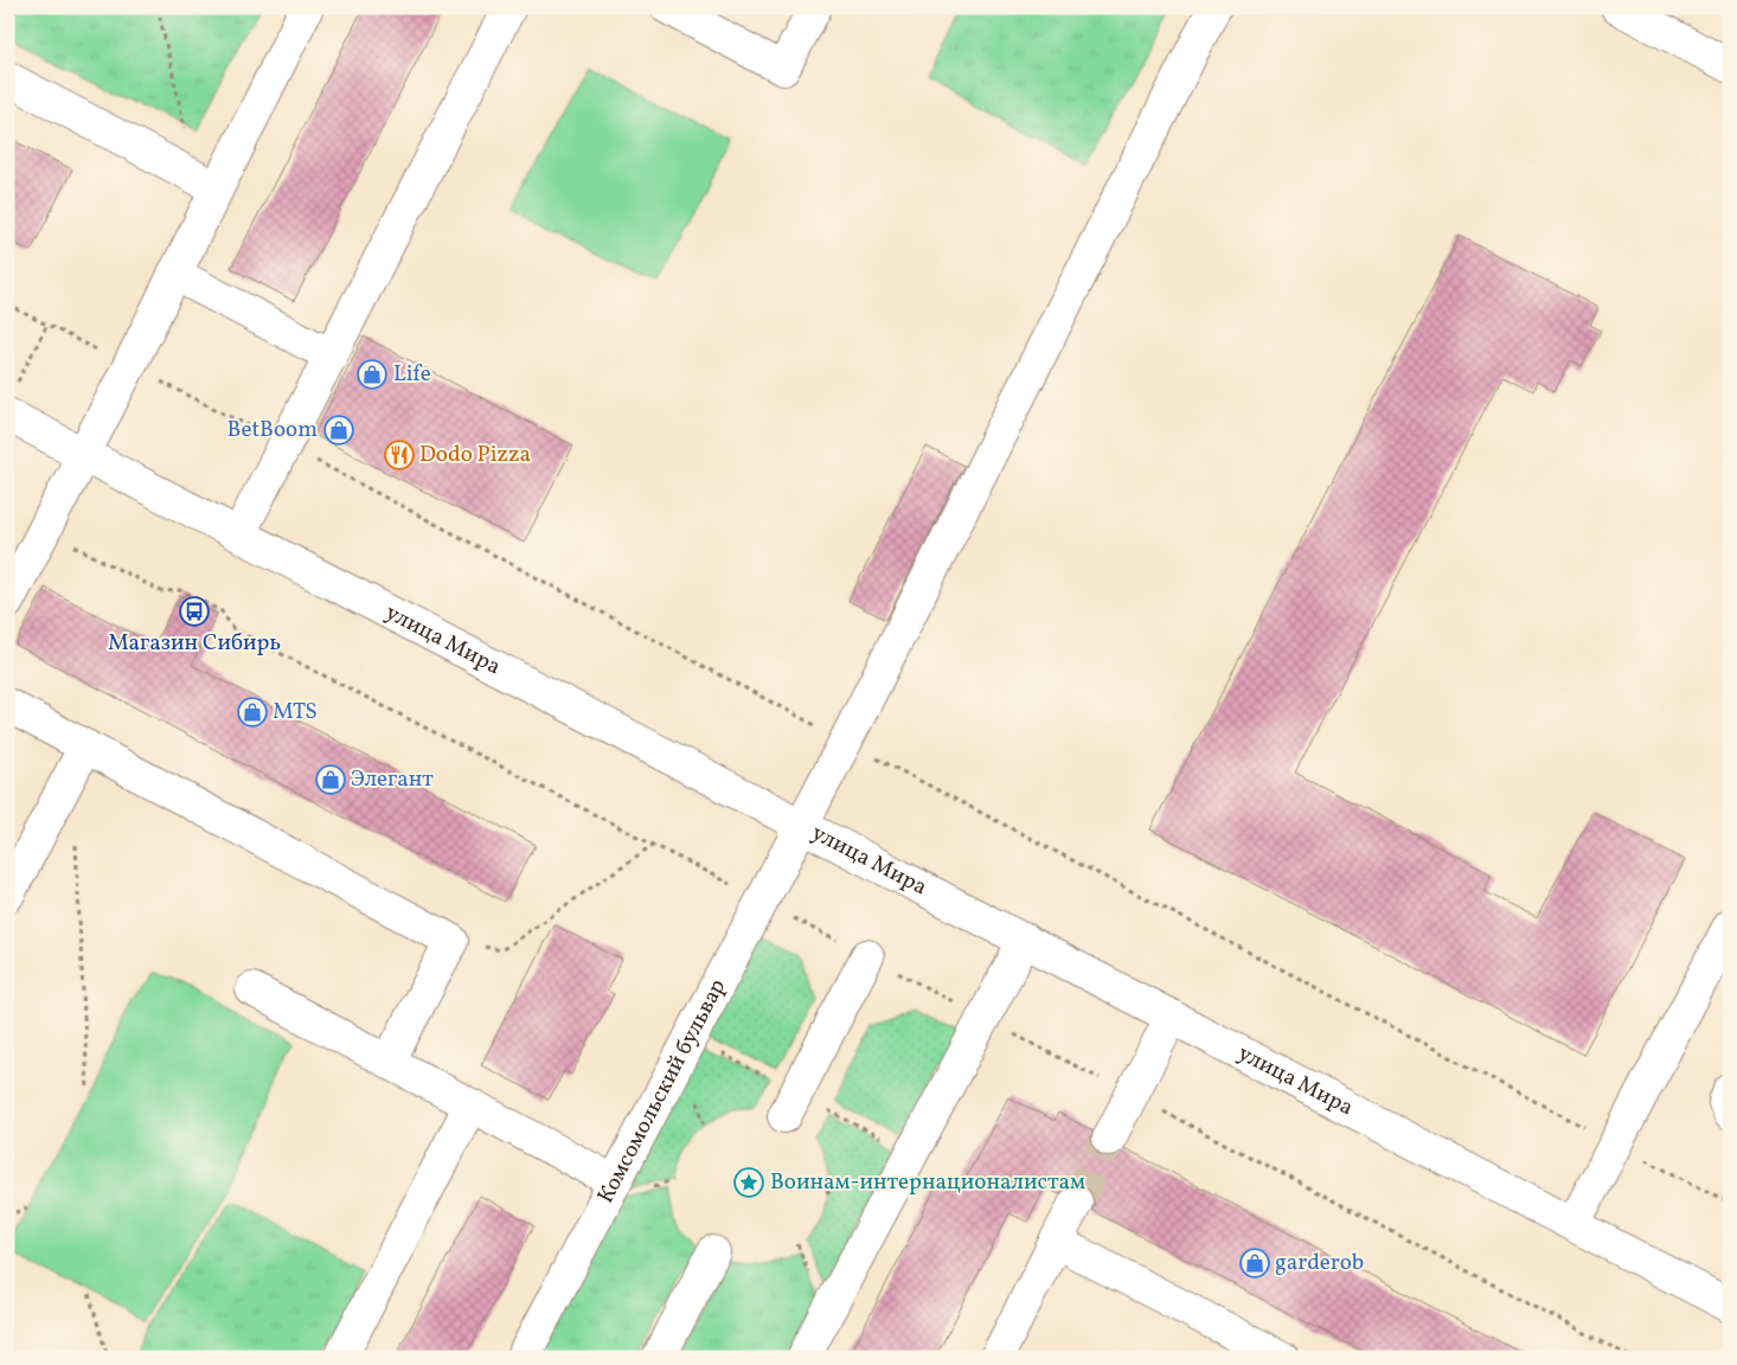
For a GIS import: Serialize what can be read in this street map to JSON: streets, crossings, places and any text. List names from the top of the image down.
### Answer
{
  "streets": {
    "main road": ["улица Мира", "Комсомольский бульвар"]
  },
  "crossings": [
    ["улица Мира", "Комсомольский бульвар"]
  ],
  "places": {
    "shop": [
      "Life",
      "BetBoom",
      "MTS",
      "Элегант",
      "garderob"
    ],
    "restaurant": ["Dodo Pizza"],
    "bus stop": ["Магазин Сибирь"],
    "place": ["Воинам-интернационалистам"]
  }
}
